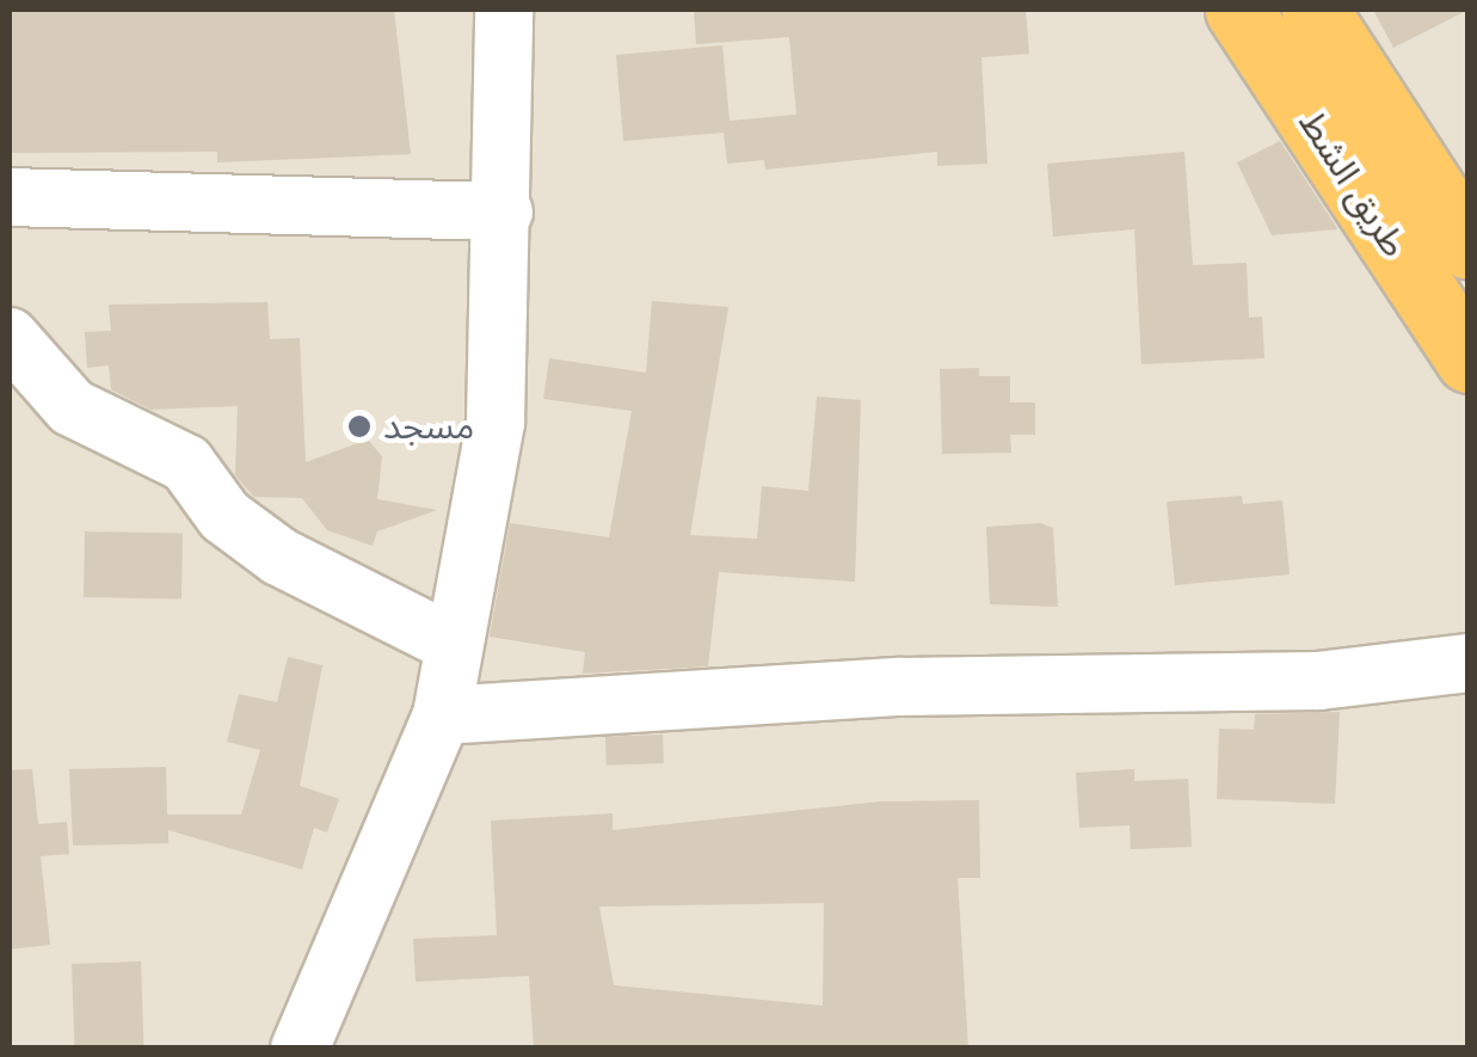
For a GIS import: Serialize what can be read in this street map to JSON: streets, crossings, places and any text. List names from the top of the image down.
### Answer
{
  "streets": {
    "highway": ["طريق الشط"]
  },
  "places": ["مسجد"]
}
